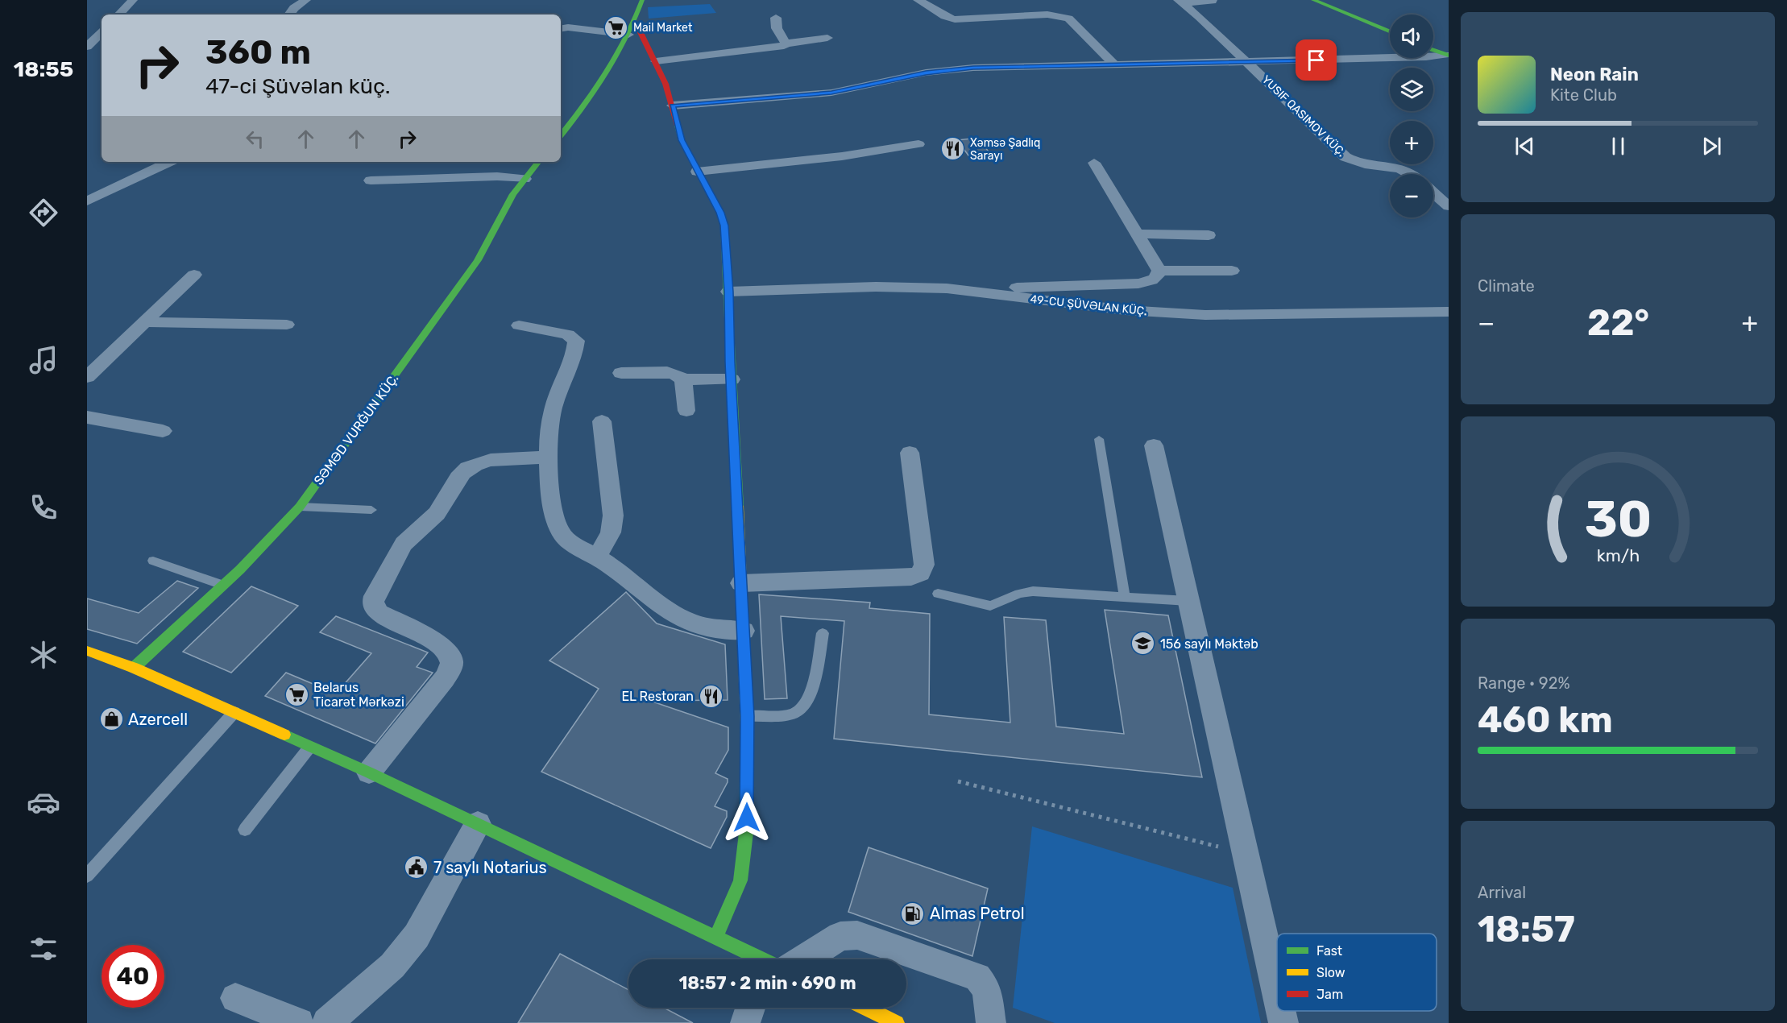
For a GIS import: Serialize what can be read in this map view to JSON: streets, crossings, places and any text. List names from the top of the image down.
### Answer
{
  "streets": {
    "street": ["49-CU ŞÜVƏLAN KÜÇ.", "SƏMƏD VURĞUN KÜÇ."]
  },
  "places": {
    "supermarket": ["Mail Market", "Belarus Ticarət Mərkəzi"],
    "restaurant": ["Xəmsə Şadlıq Sarayı", "EL Restoran"],
    "school or university": ["156 saylı Məktəb"],
    "shop": ["Azercell"],
    "public building": ["7 saylı Notarius"],
    "fuel station": ["Almas Petrol"]
  },
  "legend": ["Fast", "Slow", "Jam"],
  "page": {
    "tabs": "18:55",
    "map_buttons": ["+", "−"],
    "turn": ["360 m", "47-ci Şüvəlan küç."],
    "song": ["Neon Rain", "Kite Club"],
    "tile": [
      "Climate",
      ["Range · 92%", "460 km"],
      ["Arrival", "18:57"]
    ],
    "heat": ["−", "22°", "+"],
    "limit": "40",
    "trip": "18:57 · 2 min · 690 m",
    "gauge": ["30", "km/h"]
  }
}
